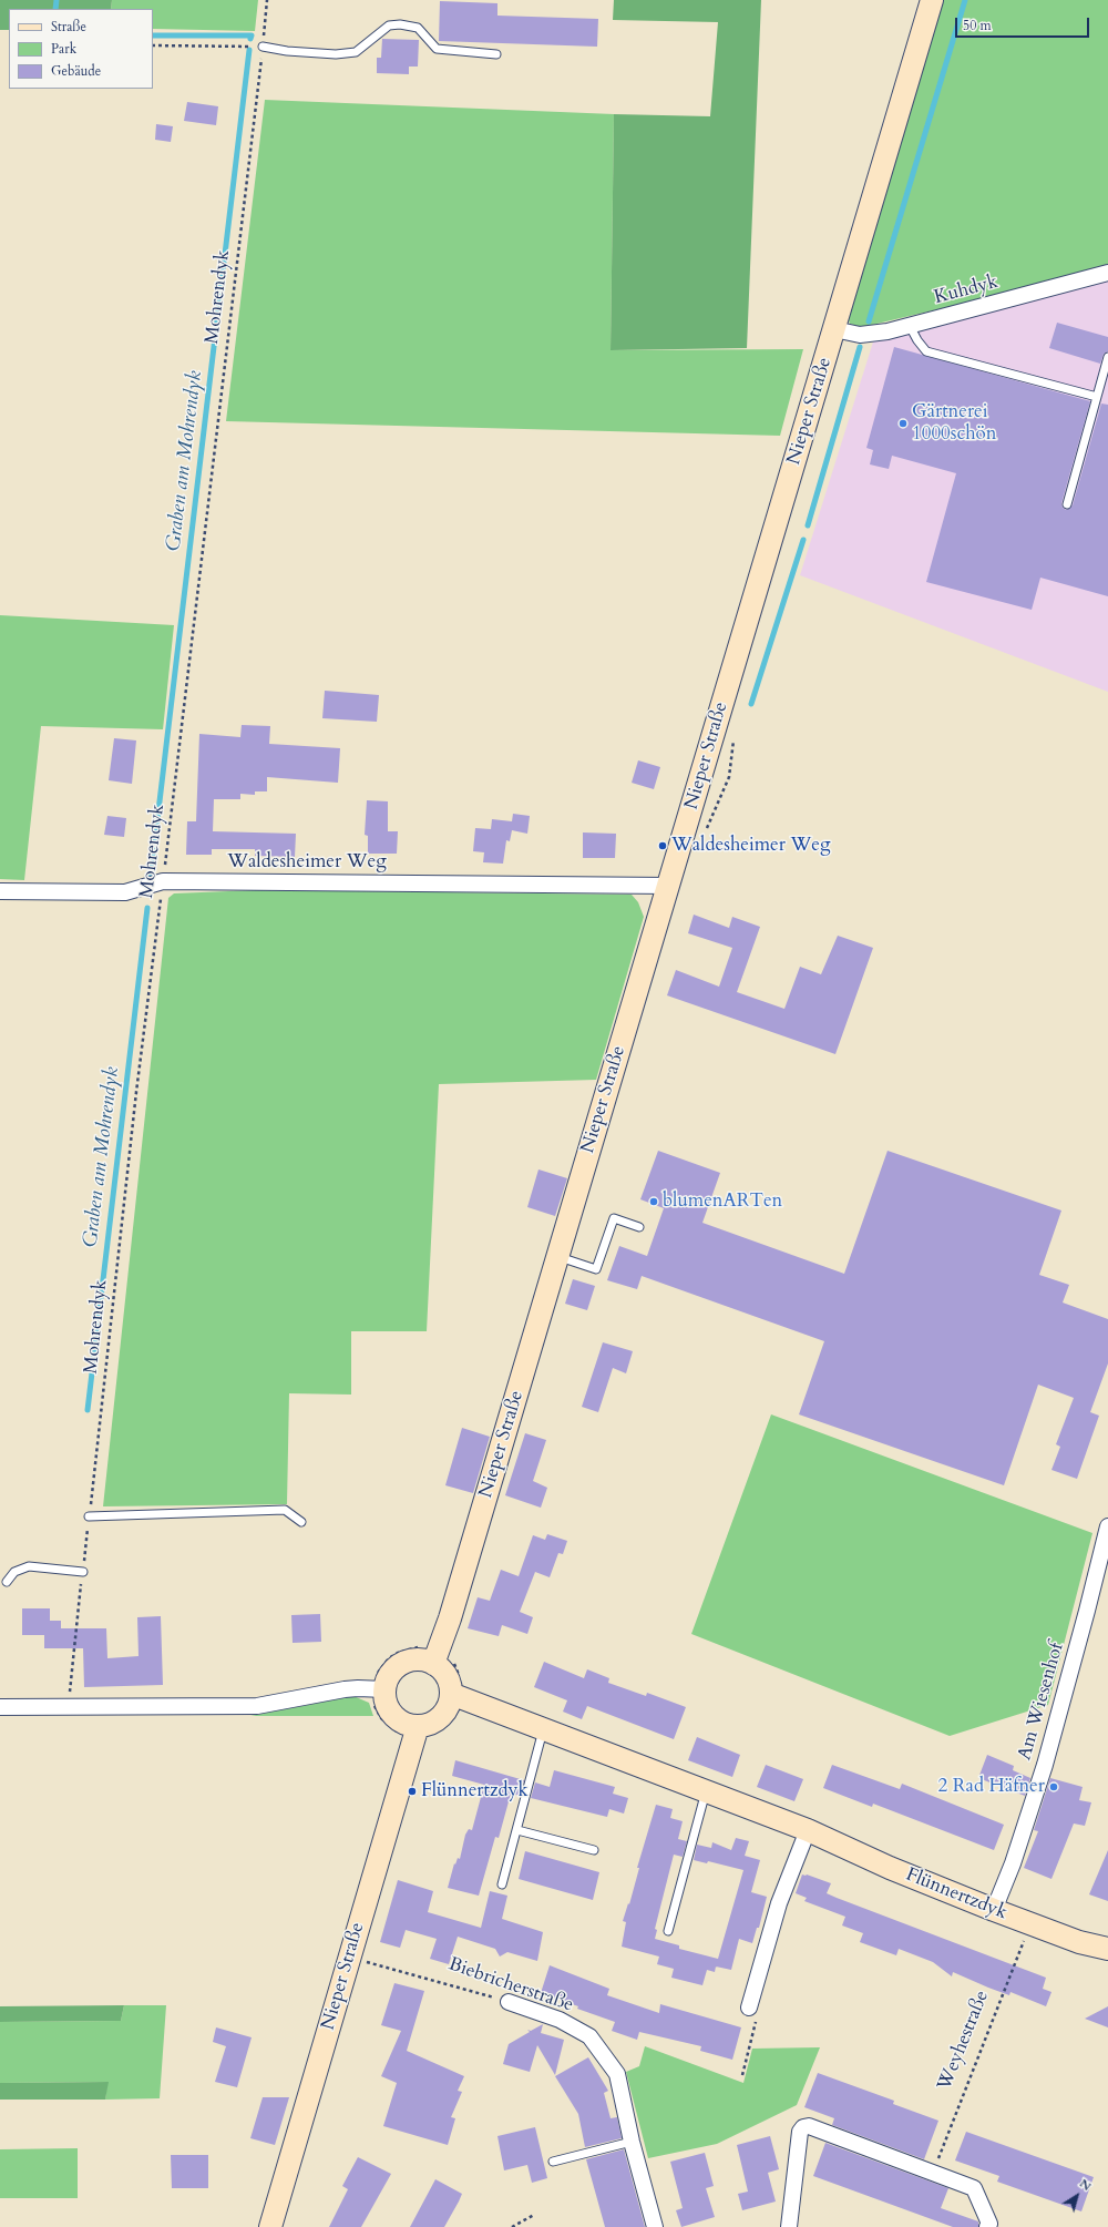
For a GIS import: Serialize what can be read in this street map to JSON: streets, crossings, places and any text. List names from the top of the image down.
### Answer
{
  "streets": {
    "main road": ["Nieper Straße", "Flünnertzdyk"],
    "street": [
      "Kuhdyk",
      "Waldesheimer Weg",
      "Am Wiesenhof",
      "Biebricherstraße"
    ],
    "path": ["Mohrendyk", "Weyhestraße"]
  },
  "crossings": [
    ["Kuhdyk", "Nieper Straße"],
    ["Mohrendyk", "Waldesheimer Weg"],
    ["Nieper Straße", "Waldesheimer Weg"],
    ["Nieper Straße", "Flünnertzdyk"],
    ["Nieper Straße", "Biebricherstraße"],
    ["Am Wiesenhof", "Flünnertzdyk"],
    ["Flünnertzdyk", "Weyhestraße"]
  ],
  "water": ["Graben am Mohrendyk"],
  "places": [
    "Gärtnerei 1000schön",
    "Waldesheimer Weg",
    "blumenARTen",
    "2 Rad Häfner",
    "Flünnertzdyk"
  ],
  "legend": ["Straße", "Park", "Gebäude"],
  "scale_bar": "50 m",
  "north": "top right"
}
